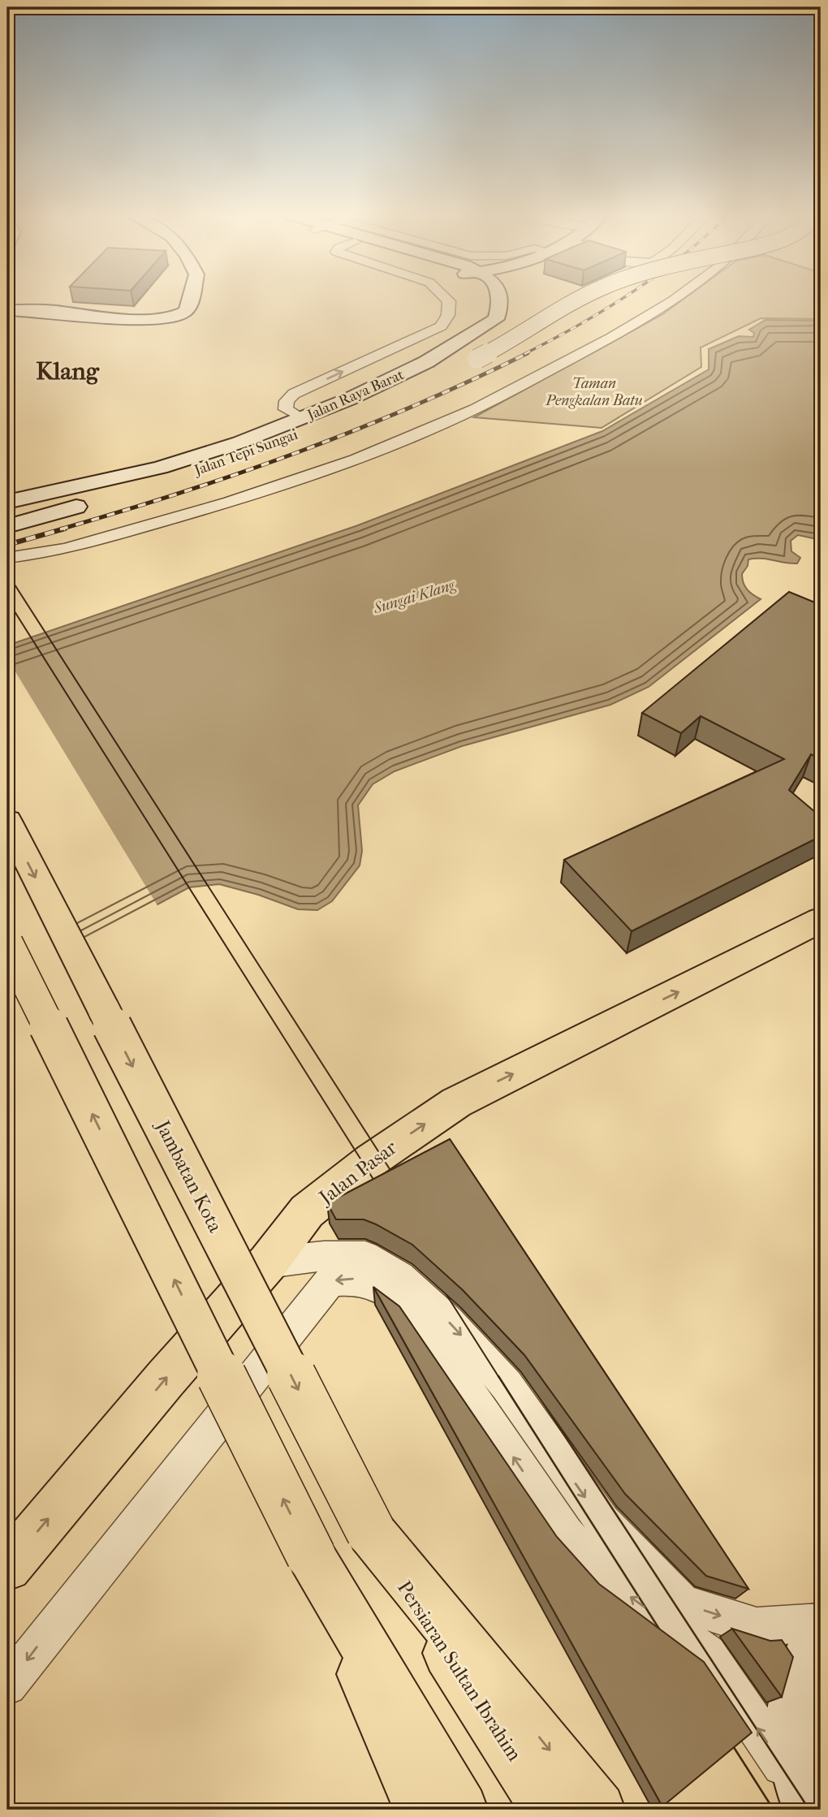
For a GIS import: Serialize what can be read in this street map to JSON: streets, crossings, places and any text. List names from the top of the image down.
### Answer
{
  "streets": {
    "highway": ["Jalan Pasar", "Jambatan Kota", "Persiaran Sultan Ibrahim"],
    "main road": ["Jalan Raya Barat", "Jalan Tepi Sungai"]
  },
  "crossings": [
    ["Jambatan Kota", "Persiaran Sultan Ibrahim"]
  ],
  "one_way": ["Jalan Pasar"],
  "districts": ["Klang"],
  "water": ["Sungai Klang"],
  "parks": ["Taman Pengkalan Batu"]
}
